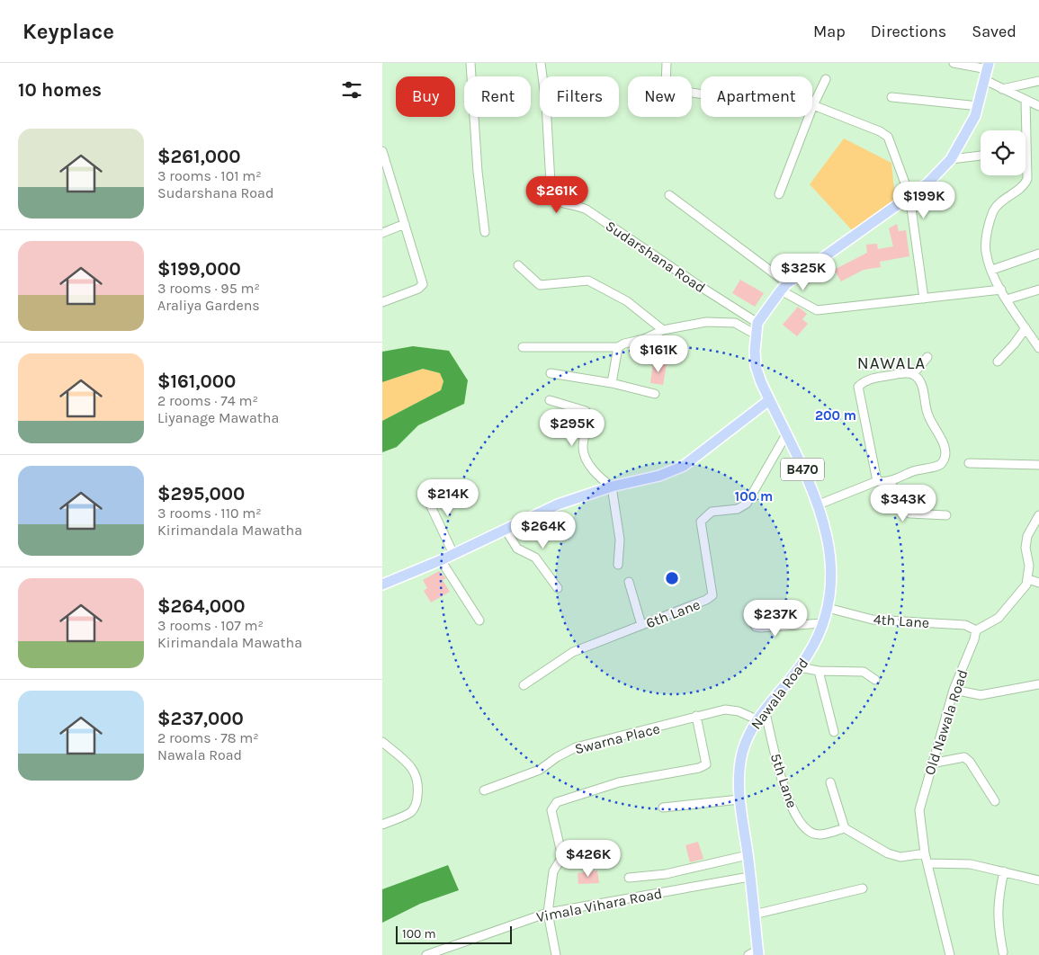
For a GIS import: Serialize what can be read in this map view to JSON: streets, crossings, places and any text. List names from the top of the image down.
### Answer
{
  "streets": {
    "main road": ["B470", "Nawala Road"],
    "street": [
      "Sudarshana Road",
      "6th Lane",
      "4th Lane",
      "Old Nawala Road",
      "Swarna Place",
      "5th Lane",
      "Vimala Vihara Road"
    ]
  },
  "crossings": [
    ["Sudarshana Road", "Nawala Road"],
    ["6th Lane", "Nawala Road"],
    ["4th Lane", "Nawala Road"],
    ["4th Lane", "Old Nawala Road"],
    ["Nawala Road", "Swarna Place"],
    ["Nawala Road", "5th Lane"],
    ["Nawala Road", "Vimala Vihara Road"]
  ],
  "districts": ["NAWALA"],
  "scale_bar": "100 m",
  "page": {
    "header": "Keyplace",
    "nav": ["Map", "Directions", "Saved"],
    "heading": "10 homes",
    "chip": [
      "Buy",
      "Rent",
      "Filters",
      "New",
      "Apartment"
    ],
    "list": [
      {
        "name": "$261,000",
        "note": "3 rooms · 101 m² · Sudarshana Road"
      },
      {
        "name": "$199,000",
        "note": "3 rooms · 95 m² · Araliya Gardens"
      },
      {
        "name": "$161,000",
        "note": "2 rooms · 74 m² · Liyanage Mawatha"
      },
      {
        "name": "$295,000",
        "note": "3 rooms · 110 m² · Kirimandala Mawatha"
      },
      {
        "name": "$264,000",
        "note": "3 rooms · 107 m² · Kirimandala Mawatha"
      },
      {
        "name": "$237,000",
        "note": "2 rooms · 78 m² · Nawala Road"
      }
    ],
    "price": [
      "$261K",
      "$199K",
      "$325K",
      "$161K",
      "$295K",
      "$214K",
      "$343K",
      "$264K",
      "$237K",
      "$426K"
    ],
    "scale": "100 m"
  },
  "rings": ["200 m", "100 m"]
}
